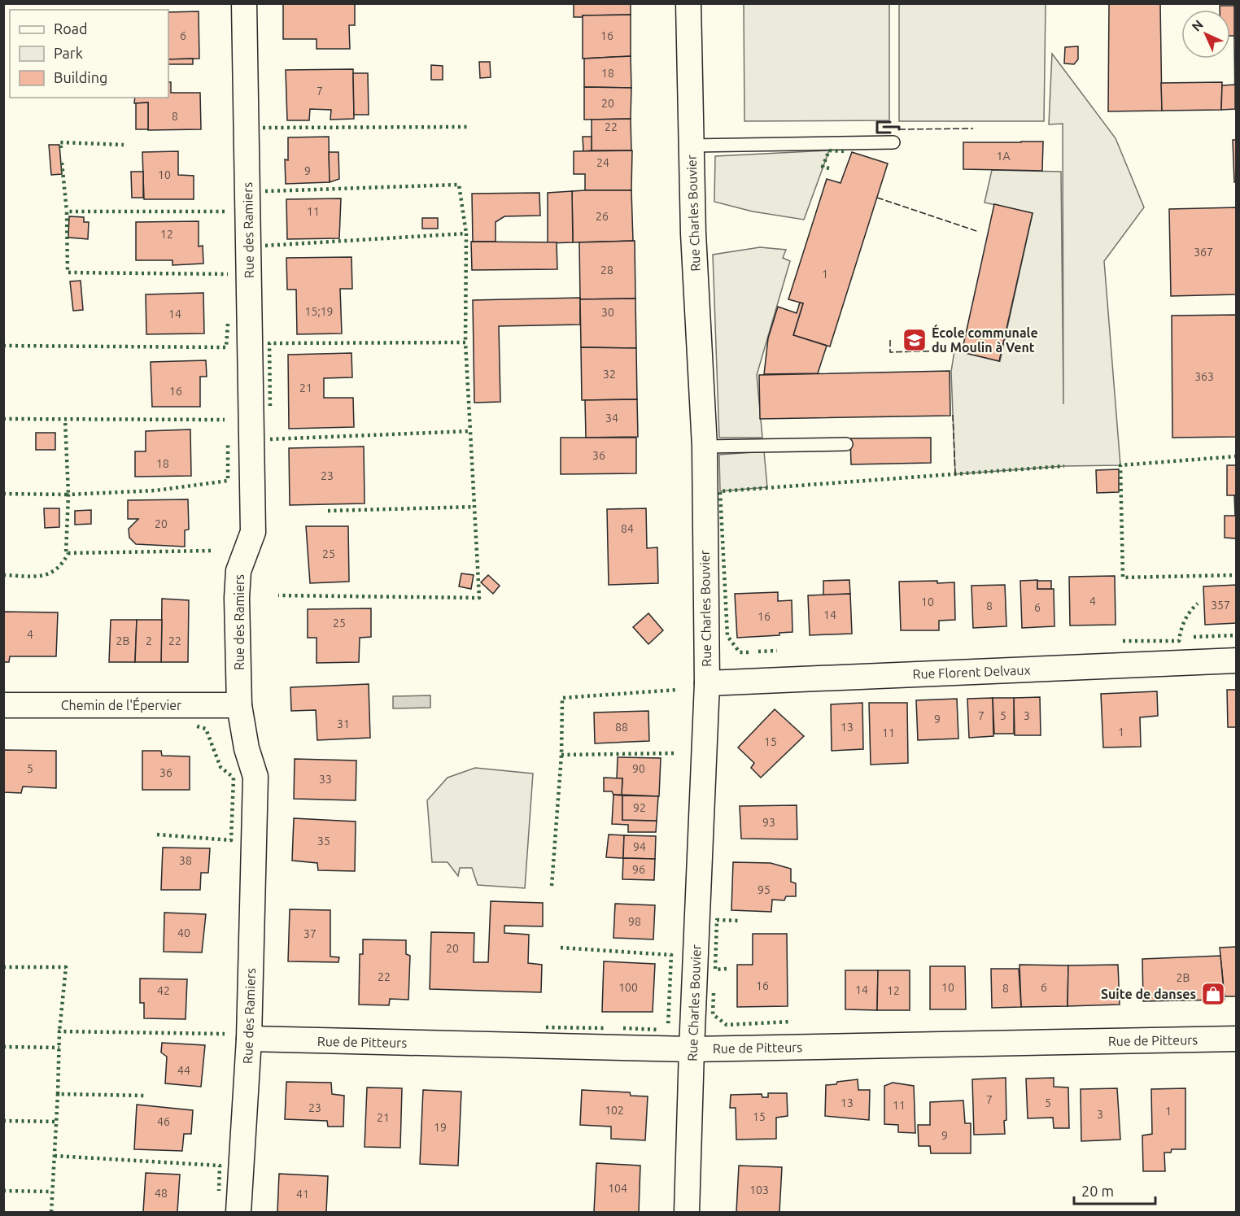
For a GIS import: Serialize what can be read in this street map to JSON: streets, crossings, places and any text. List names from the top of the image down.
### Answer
{
  "streets": {
    "street": [
      "Rue Charles Bouvier",
      "Rue des Ramiers",
      "Rue Florent Delvaux",
      "Chemin de l'Épervier",
      "Rue de Pitteurs"
    ]
  },
  "crossings": [
    ["Rue Charles Bouvier", "Rue Florent Delvaux"],
    ["Rue Charles Bouvier", "Rue de Pitteurs"],
    ["Rue des Ramiers", "Chemin de l'Épervier"],
    ["Rue des Ramiers", "Rue de Pitteurs"]
  ],
  "places": {
    "school or university": ["École communale du Moulin à Vent"],
    "shop": ["Suite de danses"]
  },
  "house_numbers": [
    "6",
    "16",
    "18",
    "7",
    "20",
    "8",
    "22",
    "1A",
    "24",
    "9",
    "10",
    "11",
    "26",
    "12",
    "367",
    "28",
    "1",
    "15;19",
    "30",
    "14",
    "32",
    "363",
    "21",
    "16",
    "34",
    "36",
    "18",
    "23",
    "20",
    "84",
    "25",
    "4",
    "10",
    "357",
    "8",
    "6",
    "14",
    "16",
    "25",
    "4",
    "2B",
    "2",
    "22",
    "7",
    "5",
    "3",
    "9",
    "31",
    "88",
    "13",
    "1",
    "11",
    "15",
    "5",
    "90",
    "36",
    "33",
    "92",
    "93",
    "35",
    "94",
    "38",
    "96",
    "95",
    "98",
    "40",
    "37",
    "20",
    "22",
    "2B",
    "16",
    "100",
    "10",
    "6",
    "8",
    "14",
    "42",
    "12",
    "44",
    "7",
    "13",
    "5",
    "11",
    "23",
    "102",
    "1",
    "3",
    "15",
    "21",
    "46",
    "19",
    "9",
    "104",
    "103",
    "48",
    "41"
  ],
  "legend": ["Road", "Park", "Building"],
  "scale_bar": "20 m",
  "north": "top left"
}
